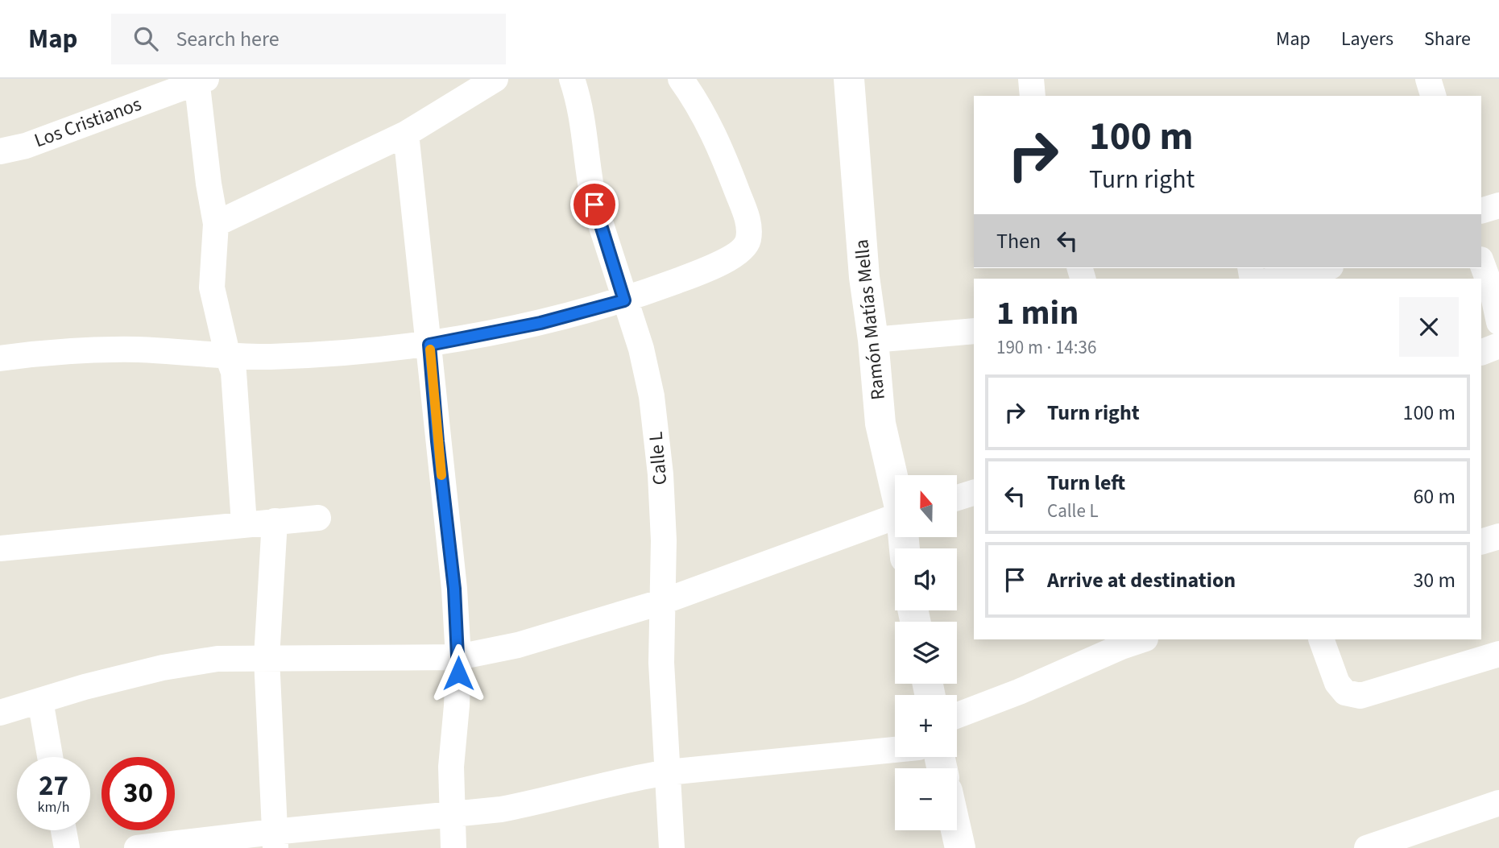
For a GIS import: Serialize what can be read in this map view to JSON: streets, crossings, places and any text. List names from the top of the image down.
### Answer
{
  "streets": {
    "street": ["Los Cristianos", "Ramón Matías Mella", "Calle L"]
  },
  "north": "top",
  "page": {
    "header": "Map",
    "search": "Search here",
    "nav": ["Map", "Layers", "Share"],
    "turn": ["100 m", "Turn right"],
    "then": "Then",
    "heading": ["1 min", "190 m · 14:36"],
    "list": [
      {
        "name": "Turn right",
        "value": "100 m"
      },
      {
        "name": "Turn left",
        "note": "Calle L",
        "value": "60 m"
      },
      {
        "name": "Arrive at destination",
        "value": "30 m"
      }
    ],
    "map_buttons": ["+", "−"],
    "speed": "27 km/h",
    "limit": "30"
  }
}
